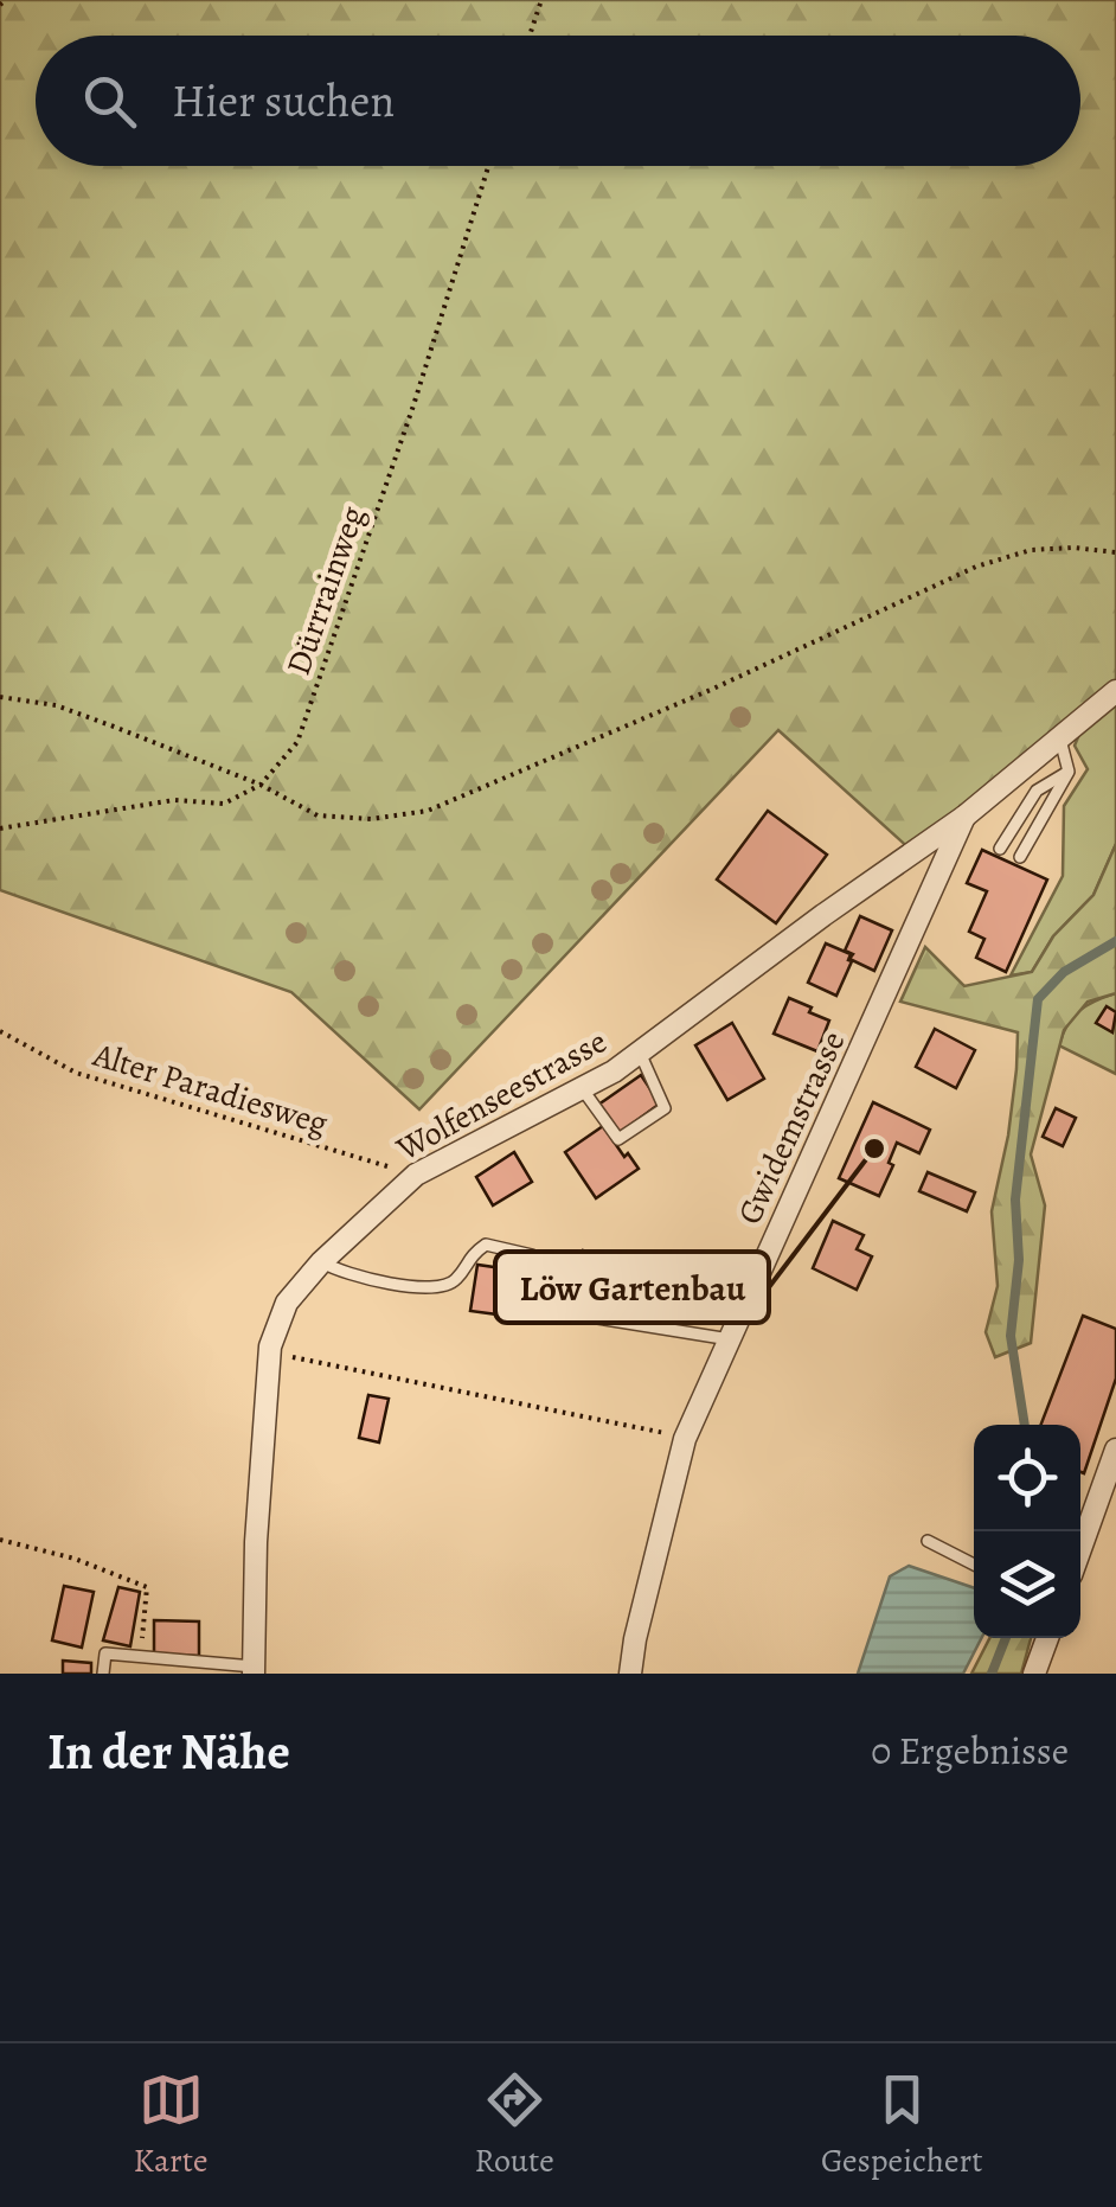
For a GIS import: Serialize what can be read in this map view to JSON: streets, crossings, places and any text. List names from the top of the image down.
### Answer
{
  "streets": {
    "street": ["Wolfenseestrasse", "Gwidemstrasse"],
    "path": ["Dürrrainweg", "Alter Paradiesweg"]
  },
  "crossings": [
    ["Alter Paradiesweg", "Wolfenseestrasse"],
    ["Wolfenseestrasse", "Gwidemstrasse"]
  ],
  "places": ["Löw Gartenbau"],
  "page": {
    "search": "Hier suchen",
    "heading": ["In der Nähe", "0 Ergebnisse"],
    "nav": ["Karte", "Route", "Gespeichert"]
  }
}
